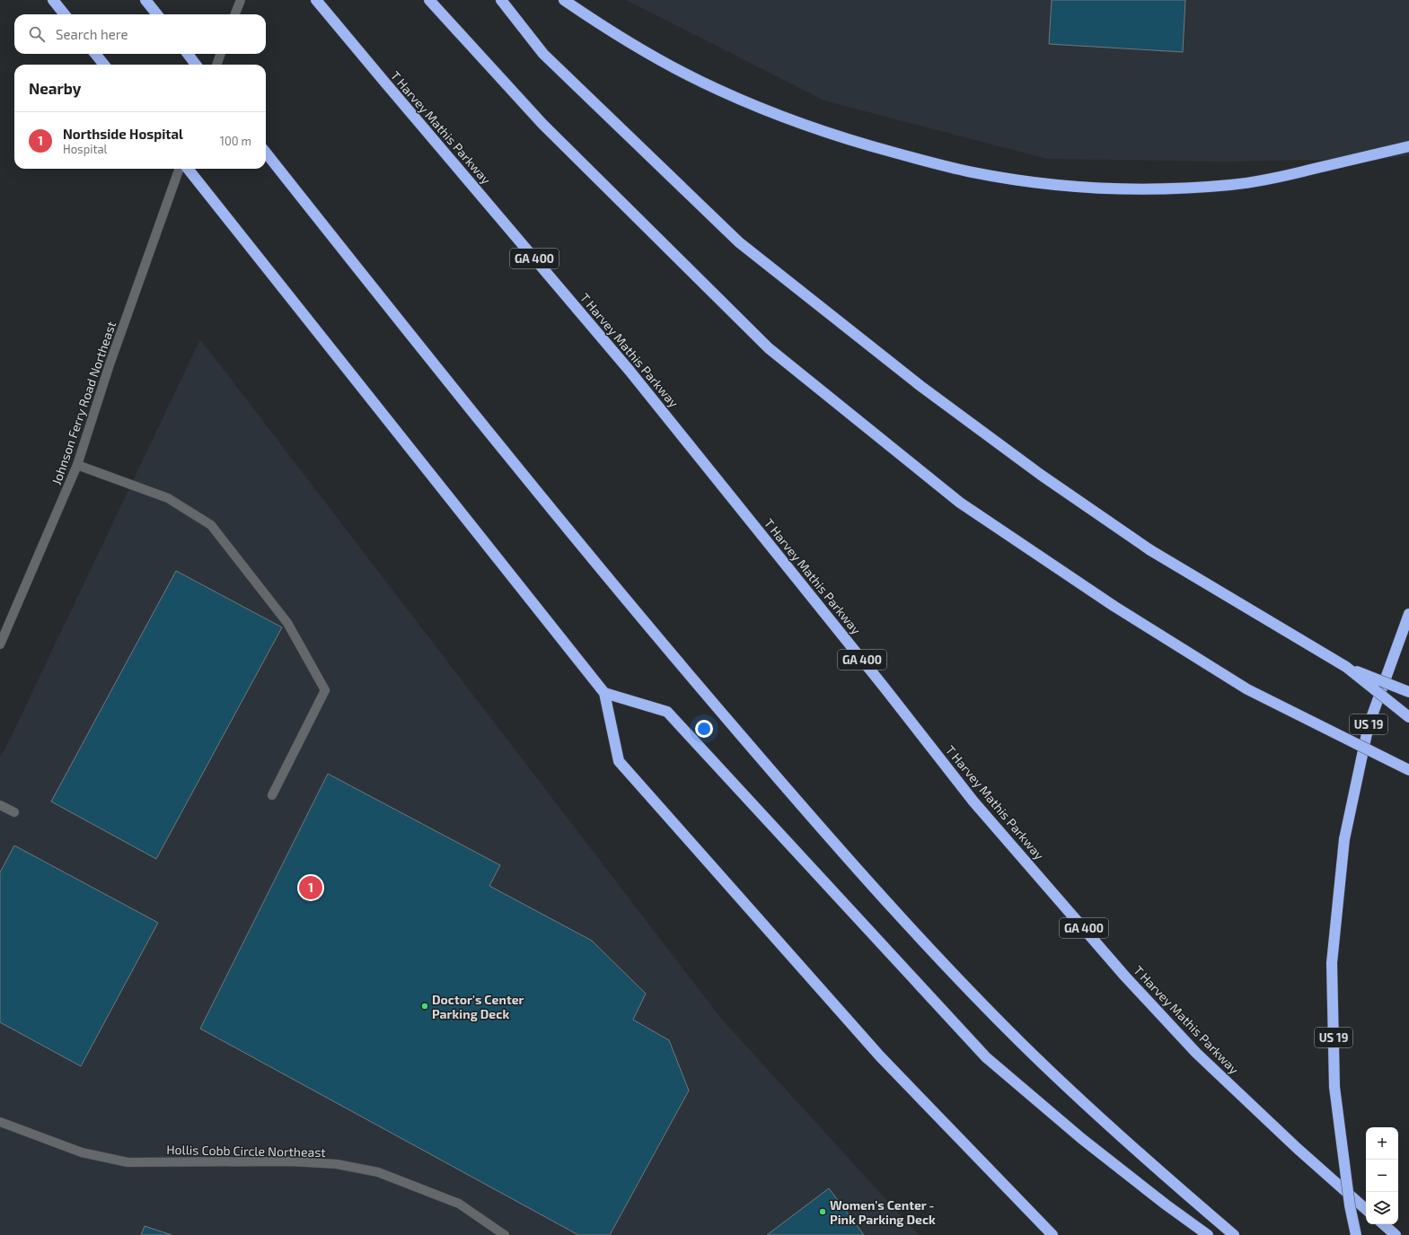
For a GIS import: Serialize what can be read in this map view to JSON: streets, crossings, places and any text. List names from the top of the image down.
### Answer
{
  "streets": {
    "highway": ["T Harvey Mathis Parkway", "GA 400", "US 19"],
    "main road": ["Johnson Ferry Road Northeast", "Hollis Cobb Circle Northeast"]
  },
  "places": ["Doctor's Center Parking Deck", "Women's Center - Pink Parking Deck"],
  "page": {
    "search": "Search here",
    "heading": "Nearby",
    "list": [
      {
        "mark": "1",
        "name": "Northside Hospital",
        "note": "Hospital",
        "value": "100 m"
      }
    ],
    "pins": "1",
    "map_buttons": ["+", "−"]
  }
}
